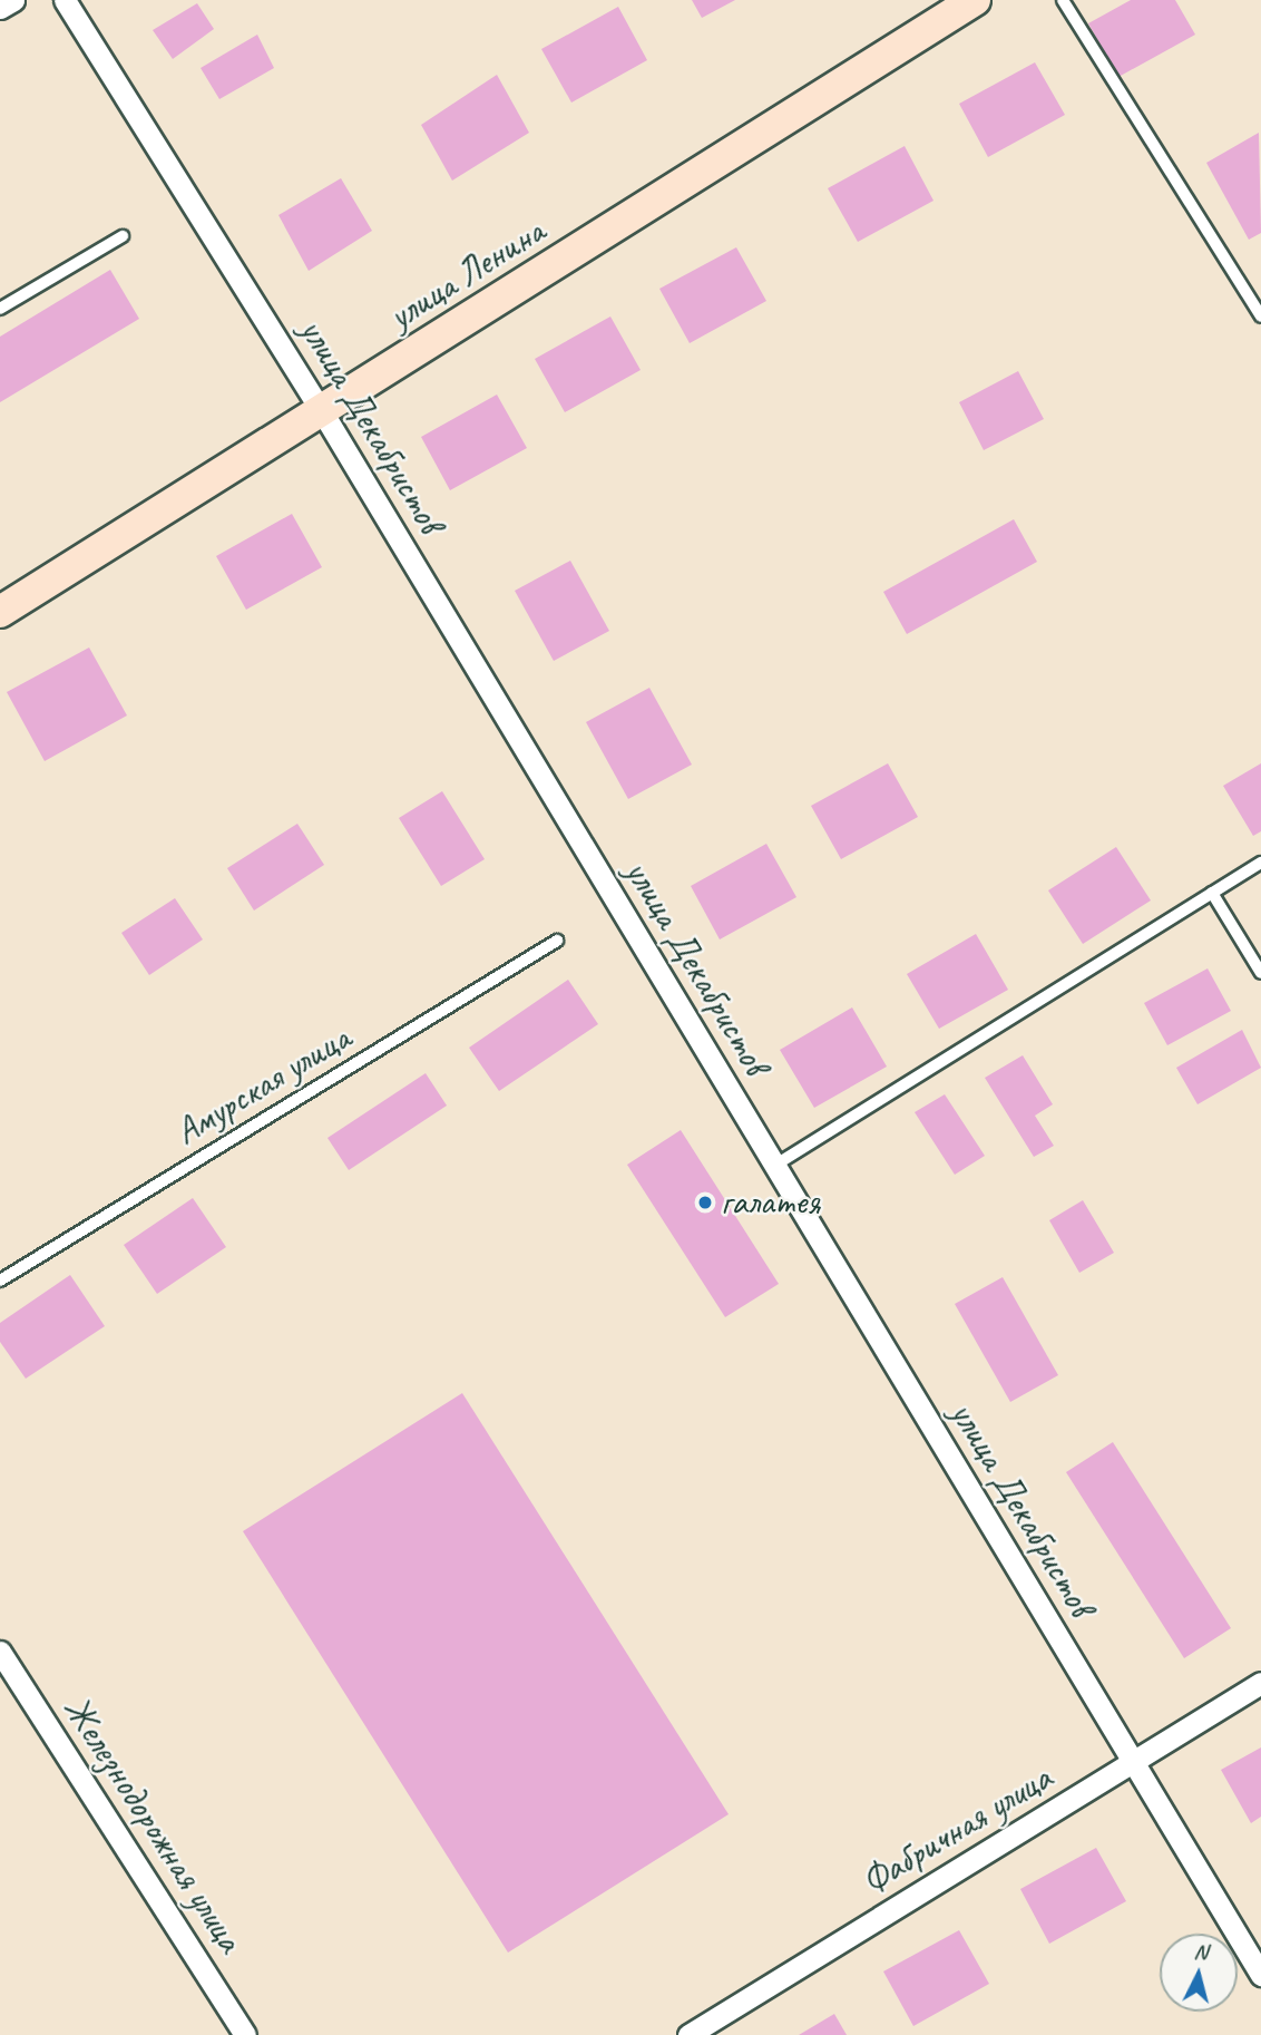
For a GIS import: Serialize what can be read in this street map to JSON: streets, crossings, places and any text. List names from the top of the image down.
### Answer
{
  "streets": {
    "main road": ["улица Ленина"],
    "street": ["улица Декабристов", "Железнодорожная улица", "Фабричная улица"],
    "lane": ["Амурская улица"]
  },
  "crossings": [
    ["улица Ленина", "улица Декабристов"],
    ["улица Декабристов", "Фабричная улица"]
  ],
  "places": ["галатея"],
  "north": "top"
}
